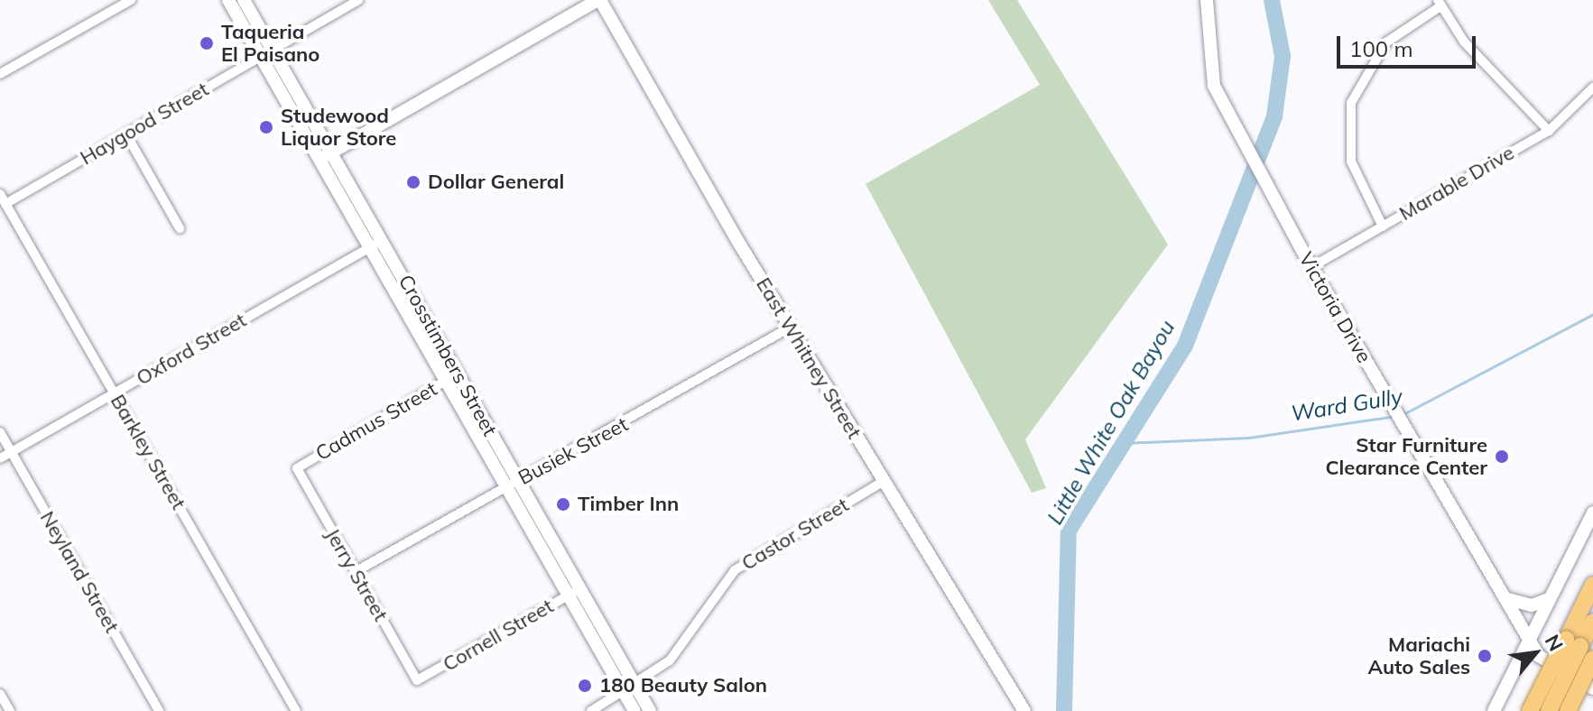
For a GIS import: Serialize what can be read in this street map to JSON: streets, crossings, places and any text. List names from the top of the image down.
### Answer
{
  "streets": {
    "street": [
      "Haygood Street",
      "Marable Drive",
      "Victoria Drive",
      "Oxford Street",
      "Crosstimbers Street",
      "East Whitney Street",
      "Cadmus Street",
      "Busiek Street",
      "Barkley Street",
      "Castor Street",
      "Neyland Street",
      "Jerry Street",
      "Cornell Street"
    ]
  },
  "crossings": [
    ["Haygood Street", "Crosstimbers Street"],
    ["Haygood Street", "Barkley Street"],
    ["Marable Drive", "Victoria Drive"],
    ["Oxford Street", "Crosstimbers Street"],
    ["Oxford Street", "Barkley Street"],
    ["Oxford Street", "Neyland Street"],
    ["Crosstimbers Street", "Cadmus Street"],
    ["Crosstimbers Street", "Busiek Street"],
    ["Crosstimbers Street", "Castor Street"],
    ["Crosstimbers Street", "Cornell Street"],
    ["East Whitney Street", "Busiek Street"],
    ["East Whitney Street", "Castor Street"],
    ["Cadmus Street", "Jerry Street"],
    ["Busiek Street", "Jerry Street"],
    ["Jerry Street", "Cornell Street"]
  ],
  "water": ["Ward Gully", "Little White Oak Bayou"],
  "places": [
    "Taqueria El Paisano",
    "Studewood Liquor Store",
    "Dollar General",
    "Star Furniture Clearance Center",
    "Timber Inn",
    "Mariachi Auto Sales",
    "180 Beauty Salon"
  ],
  "scale_bar": "100 m",
  "north": "top right"
}
